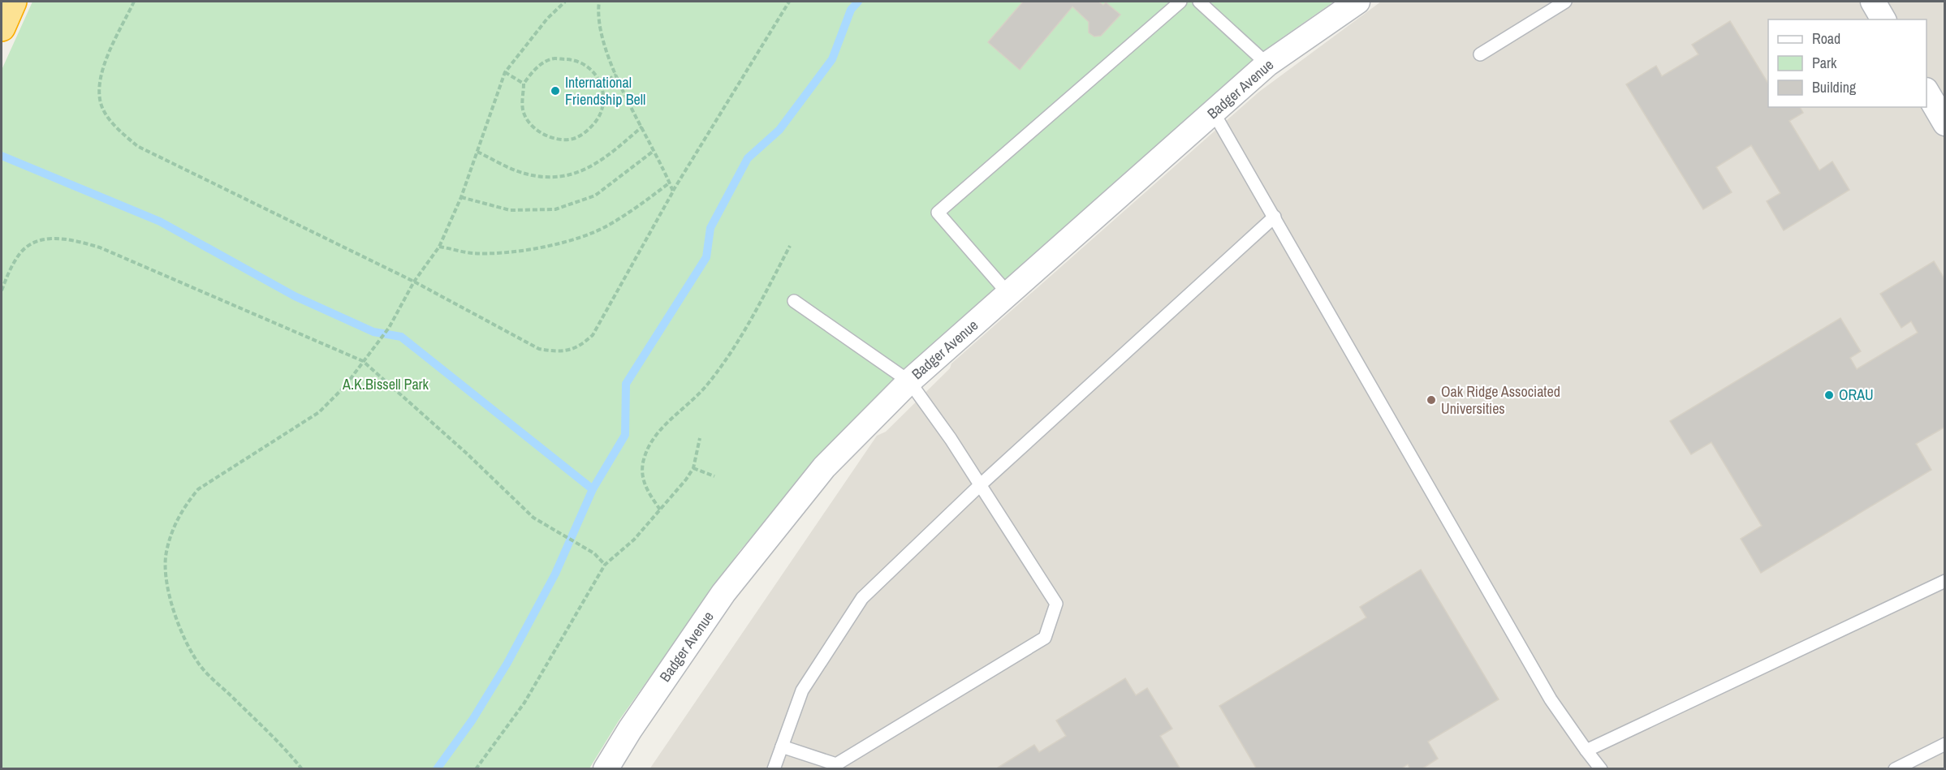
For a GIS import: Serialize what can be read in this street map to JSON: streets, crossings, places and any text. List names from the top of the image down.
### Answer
{
  "streets": {
    "street": ["Badger Avenue"]
  },
  "parks": ["A.K.Bissell Park"],
  "places": ["International Friendship Bell", "ORAU", "Oak Ridge Associated Universities"],
  "legend": ["Road", "Park", "Building"]
}
